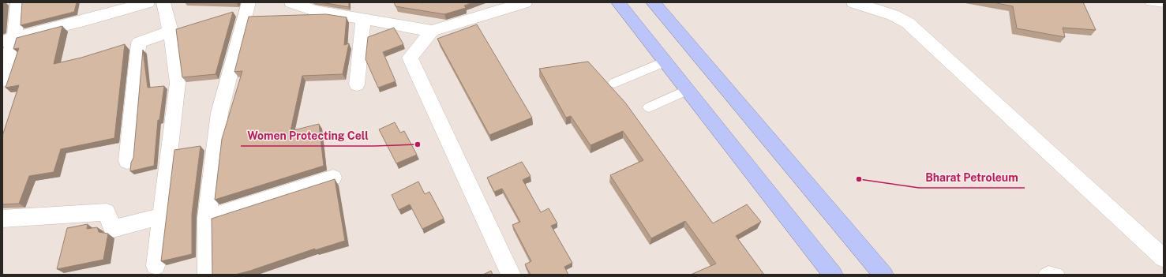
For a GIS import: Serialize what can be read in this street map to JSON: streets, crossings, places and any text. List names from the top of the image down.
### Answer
{
  "places": ["Women Protecting Cell", "Bharat Petroleum"]
}
